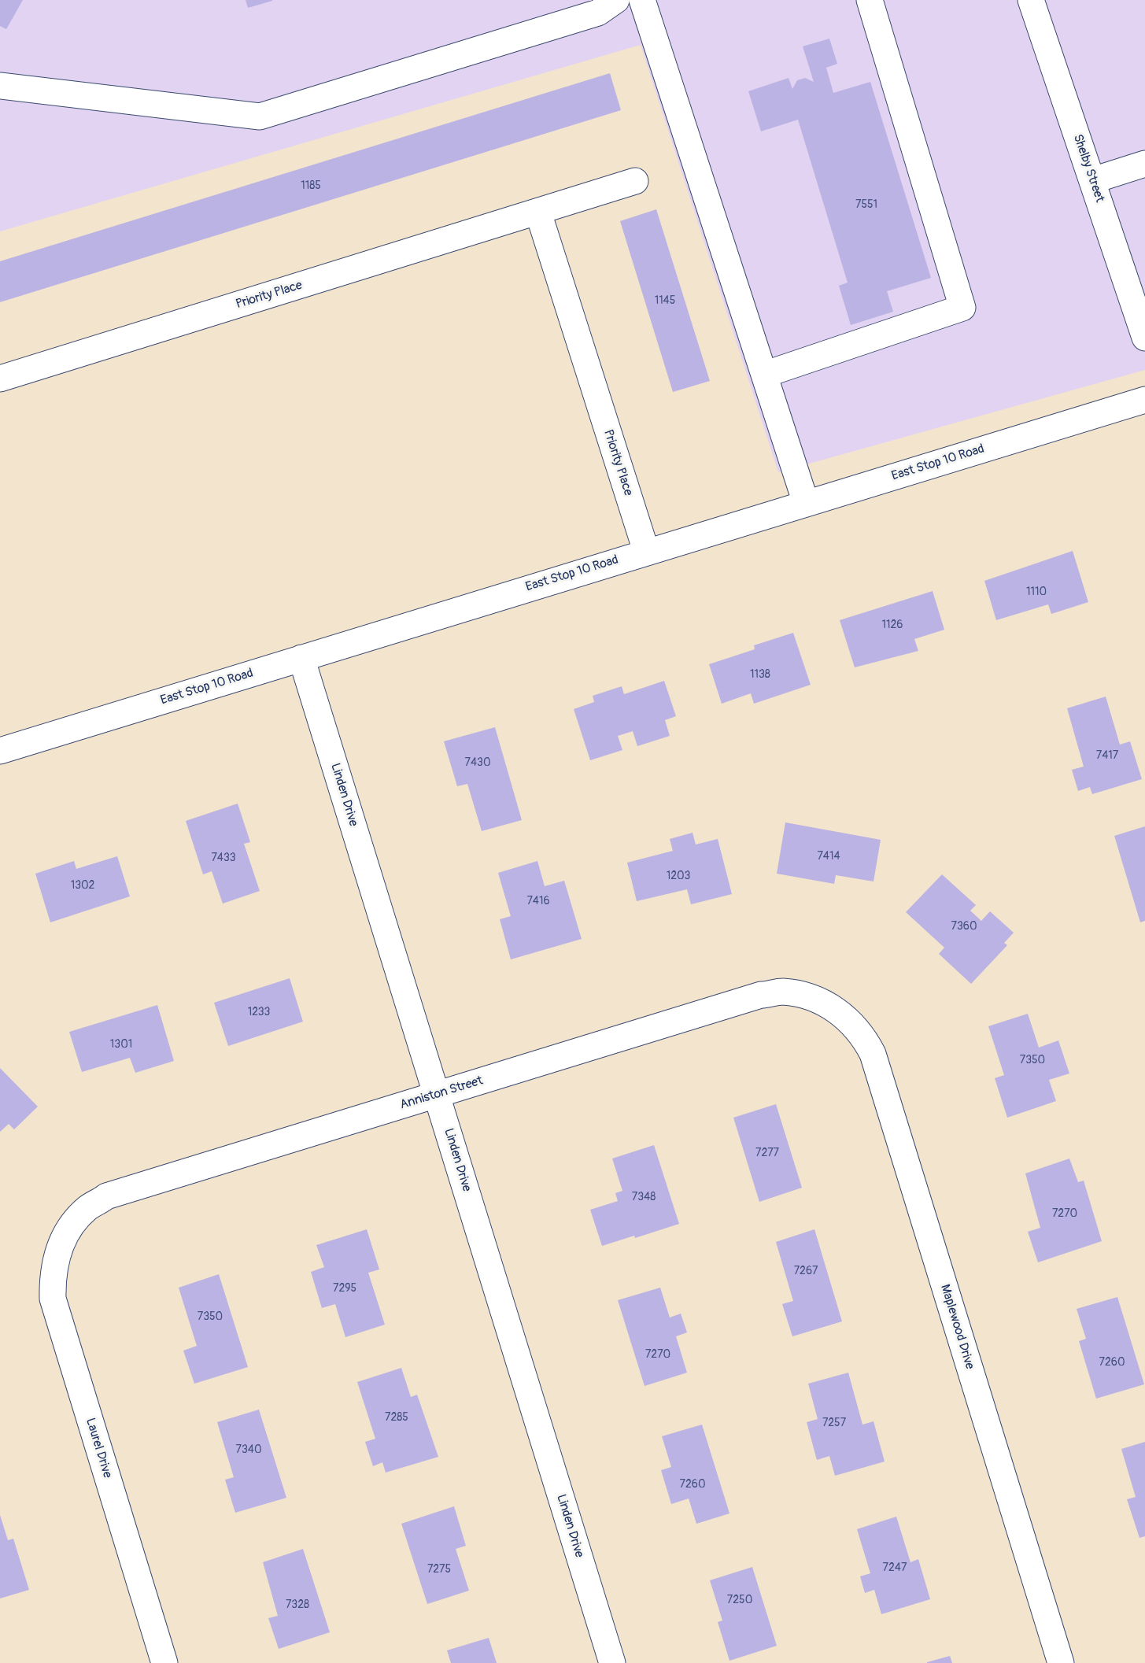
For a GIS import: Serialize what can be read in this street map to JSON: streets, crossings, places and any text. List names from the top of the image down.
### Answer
{
  "streets": {
    "street": [
      "Shelby Street",
      "Priority Place",
      "East Stop 10 Road",
      "Linden Drive",
      "Anniston Street",
      "Maplewood Drive",
      "Laurel Drive"
    ]
  },
  "crossings": [
    ["Priority Place", "East Stop 10 Road"],
    ["East Stop 10 Road", "Linden Drive"],
    ["Linden Drive", "Anniston Street"],
    ["Anniston Street", "Maplewood Drive"],
    ["Anniston Street", "Laurel Drive"]
  ],
  "house_numbers": [
    "1185",
    "7551",
    "1145",
    "1110",
    "1126",
    "1138",
    "7417",
    "7430",
    "7414",
    "7433",
    "1203",
    "1302",
    "7416",
    "7360",
    "1233",
    "1301",
    "7350",
    "7277",
    "7348",
    "7270",
    "7267",
    "7295",
    "7350",
    "7270",
    "7260",
    "7285",
    "7257",
    "7340",
    "7260",
    "7247",
    "7275",
    "7250",
    "7328"
  ]
}
